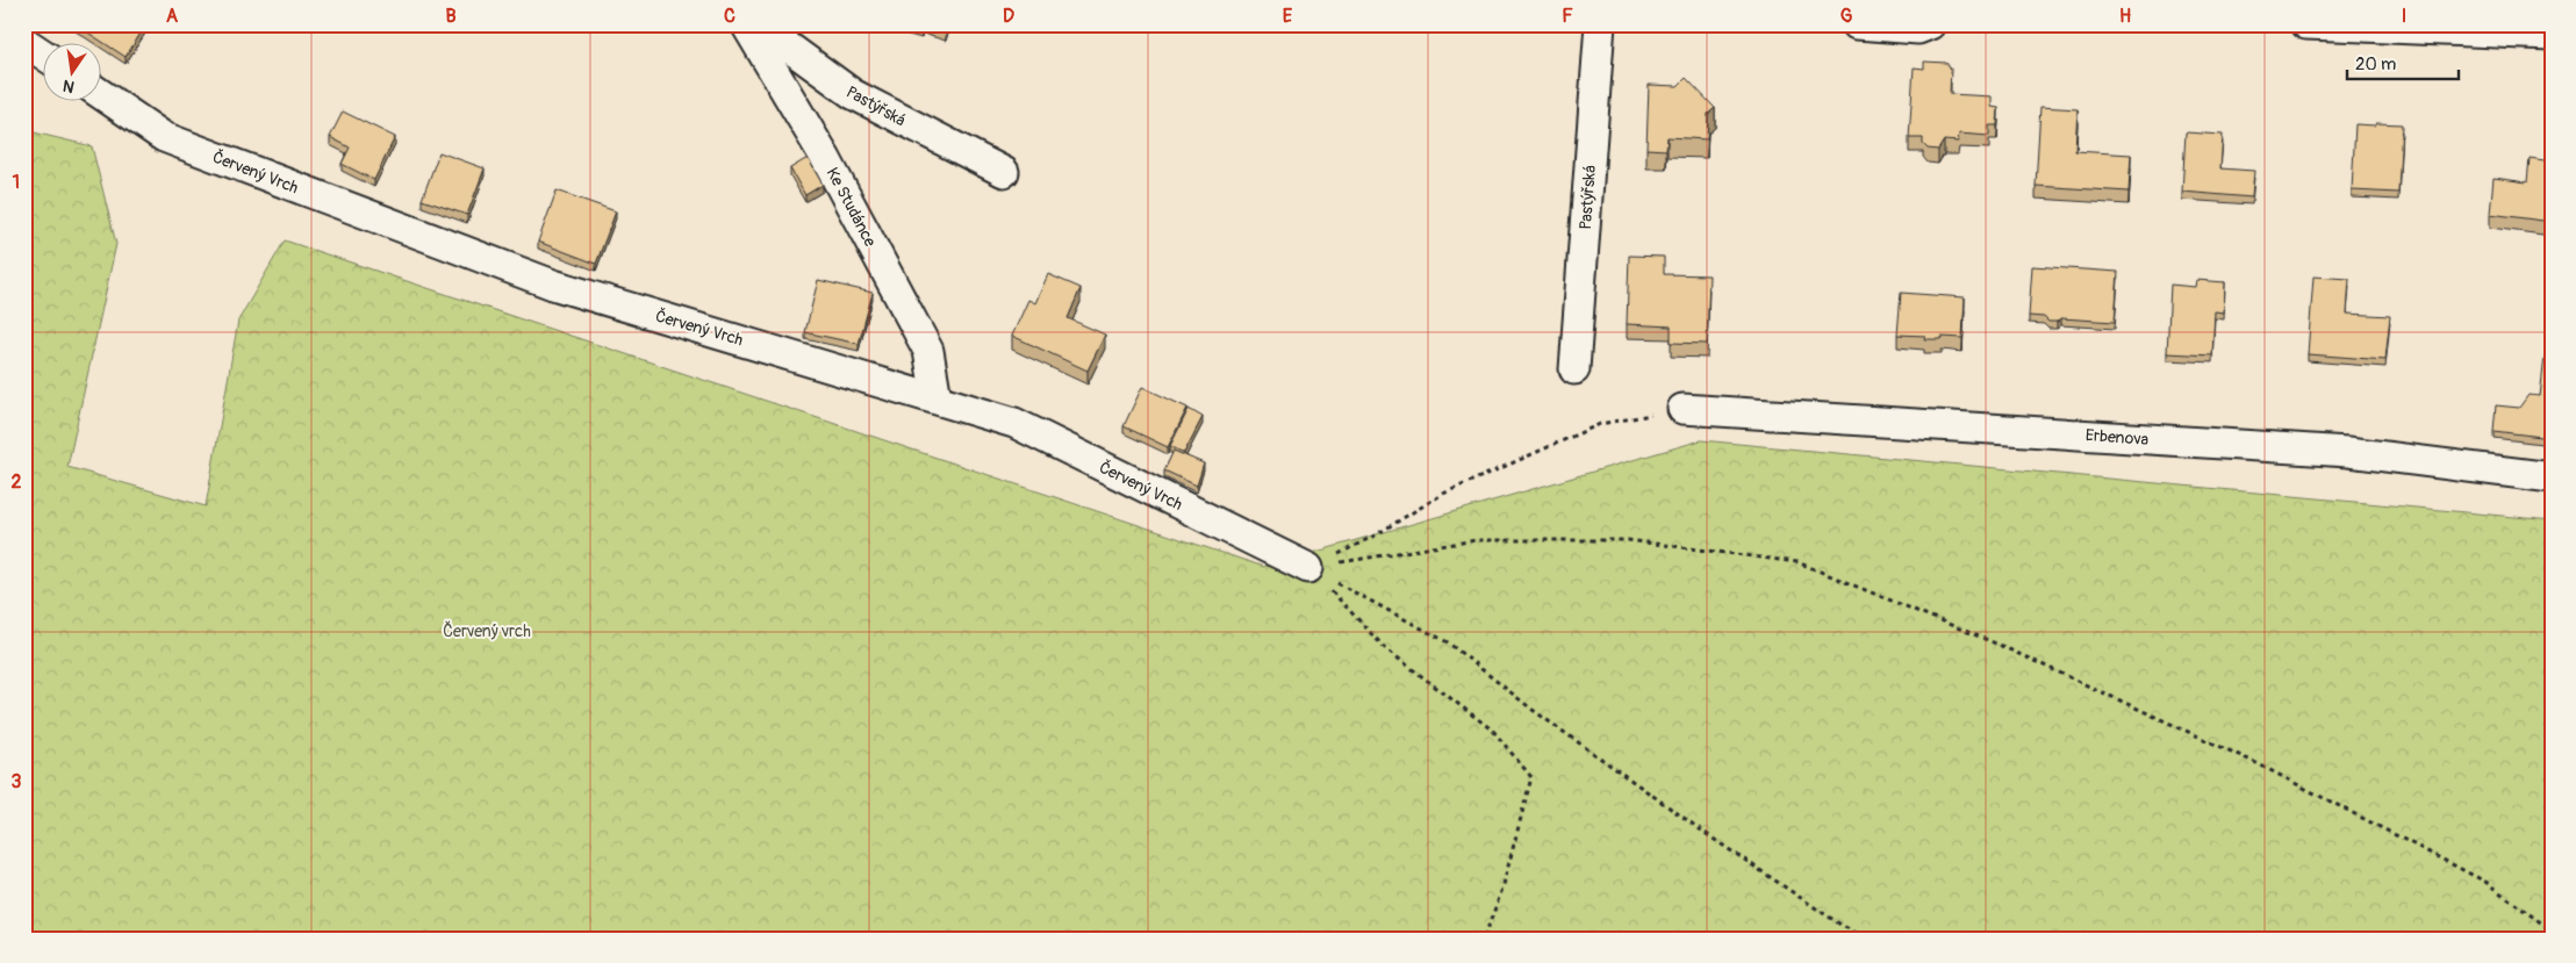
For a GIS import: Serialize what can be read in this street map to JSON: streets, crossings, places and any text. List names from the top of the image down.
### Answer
{
  "streets": {
    "street": [
      "Pastýřská",
      "Červený Vrch",
      "Ke Studánce",
      "Erbenova"
    ]
  },
  "crossings": [
    ["Červený Vrch", "Ke Studánce"]
  ],
  "parks": ["Červený vrch"],
  "scale_bar": "20 m",
  "north": "bottom",
  "grid": {
    "columns": [
      "A",
      "B",
      "C",
      "D",
      "E",
      "F",
      "G",
      "H",
      "I"
    ],
    "rows": ["1", "2", "3"]
  }
}
